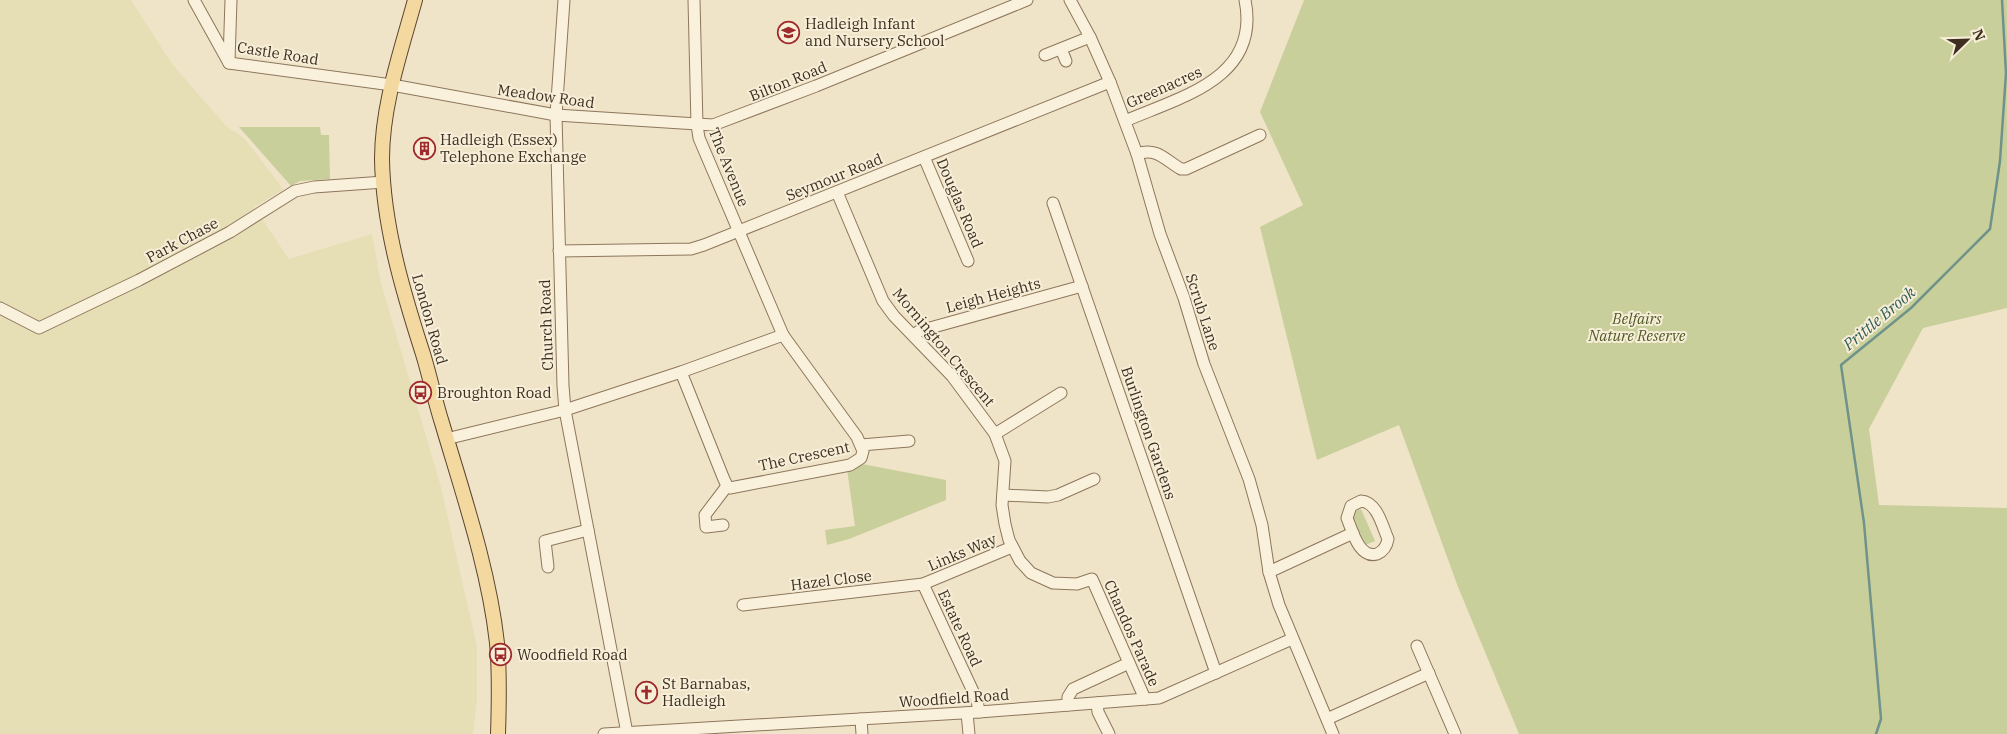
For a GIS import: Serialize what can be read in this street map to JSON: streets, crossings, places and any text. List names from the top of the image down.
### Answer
{
  "streets": {
    "main road": ["London Road"],
    "street": [
      "Castle Road",
      "Bilton Road",
      "Greenacres",
      "Meadow Road",
      "The Avenue",
      "Seymour Road",
      "Douglas Road",
      "Park Chase",
      "Leigh Heights",
      "Scrub Lane",
      "Church Road",
      "Mornington Crescent",
      "Burlington Gardens",
      "The Crescent",
      "Links Way",
      "Hazel Close",
      "Estate Road",
      "Chandos Parade",
      "Woodfield Road"
    ]
  },
  "crossings": [
    ["Castle Road", "Meadow Road"],
    ["Castle Road", "London Road"],
    ["Bilton Road", "Meadow Road"],
    ["Bilton Road", "The Avenue"],
    ["Greenacres", "Scrub Lane"],
    ["Meadow Road", "The Avenue"],
    ["Meadow Road", "London Road"],
    ["Meadow Road", "Church Road"],
    ["The Avenue", "Seymour Road"],
    ["The Avenue", "The Crescent"],
    ["Seymour Road", "Douglas Road"],
    ["Seymour Road", "Scrub Lane"],
    ["Seymour Road", "Church Road"],
    ["Seymour Road", "Mornington Crescent"],
    ["Park Chase", "London Road"],
    ["Leigh Heights", "Mornington Crescent"],
    ["Leigh Heights", "Burlington Gardens"],
    ["Scrub Lane", "Woodfield Road"],
    ["Church Road", "Woodfield Road"],
    ["Mornington Crescent", "Links Way"],
    ["Mornington Crescent", "Chandos Parade"],
    ["Burlington Gardens", "Woodfield Road"],
    ["Links Way", "Hazel Close"],
    ["Links Way", "Estate Road"],
    ["Hazel Close", "Estate Road"],
    ["Estate Road", "Woodfield Road"],
    ["Chandos Parade", "Woodfield Road"]
  ],
  "water": ["Prittle Brook"],
  "parks": ["Belfairs Nature Reserve"],
  "places": {
    "school or university": ["Hadleigh Infant and Nursery School"],
    "building": ["Hadleigh (Essex) Telephone Exchange"],
    "bus stop": ["Broughton Road", "Woodfield Road"],
    "church": ["St Barnabas, Hadleigh"]
  },
  "north": "top right"
}
